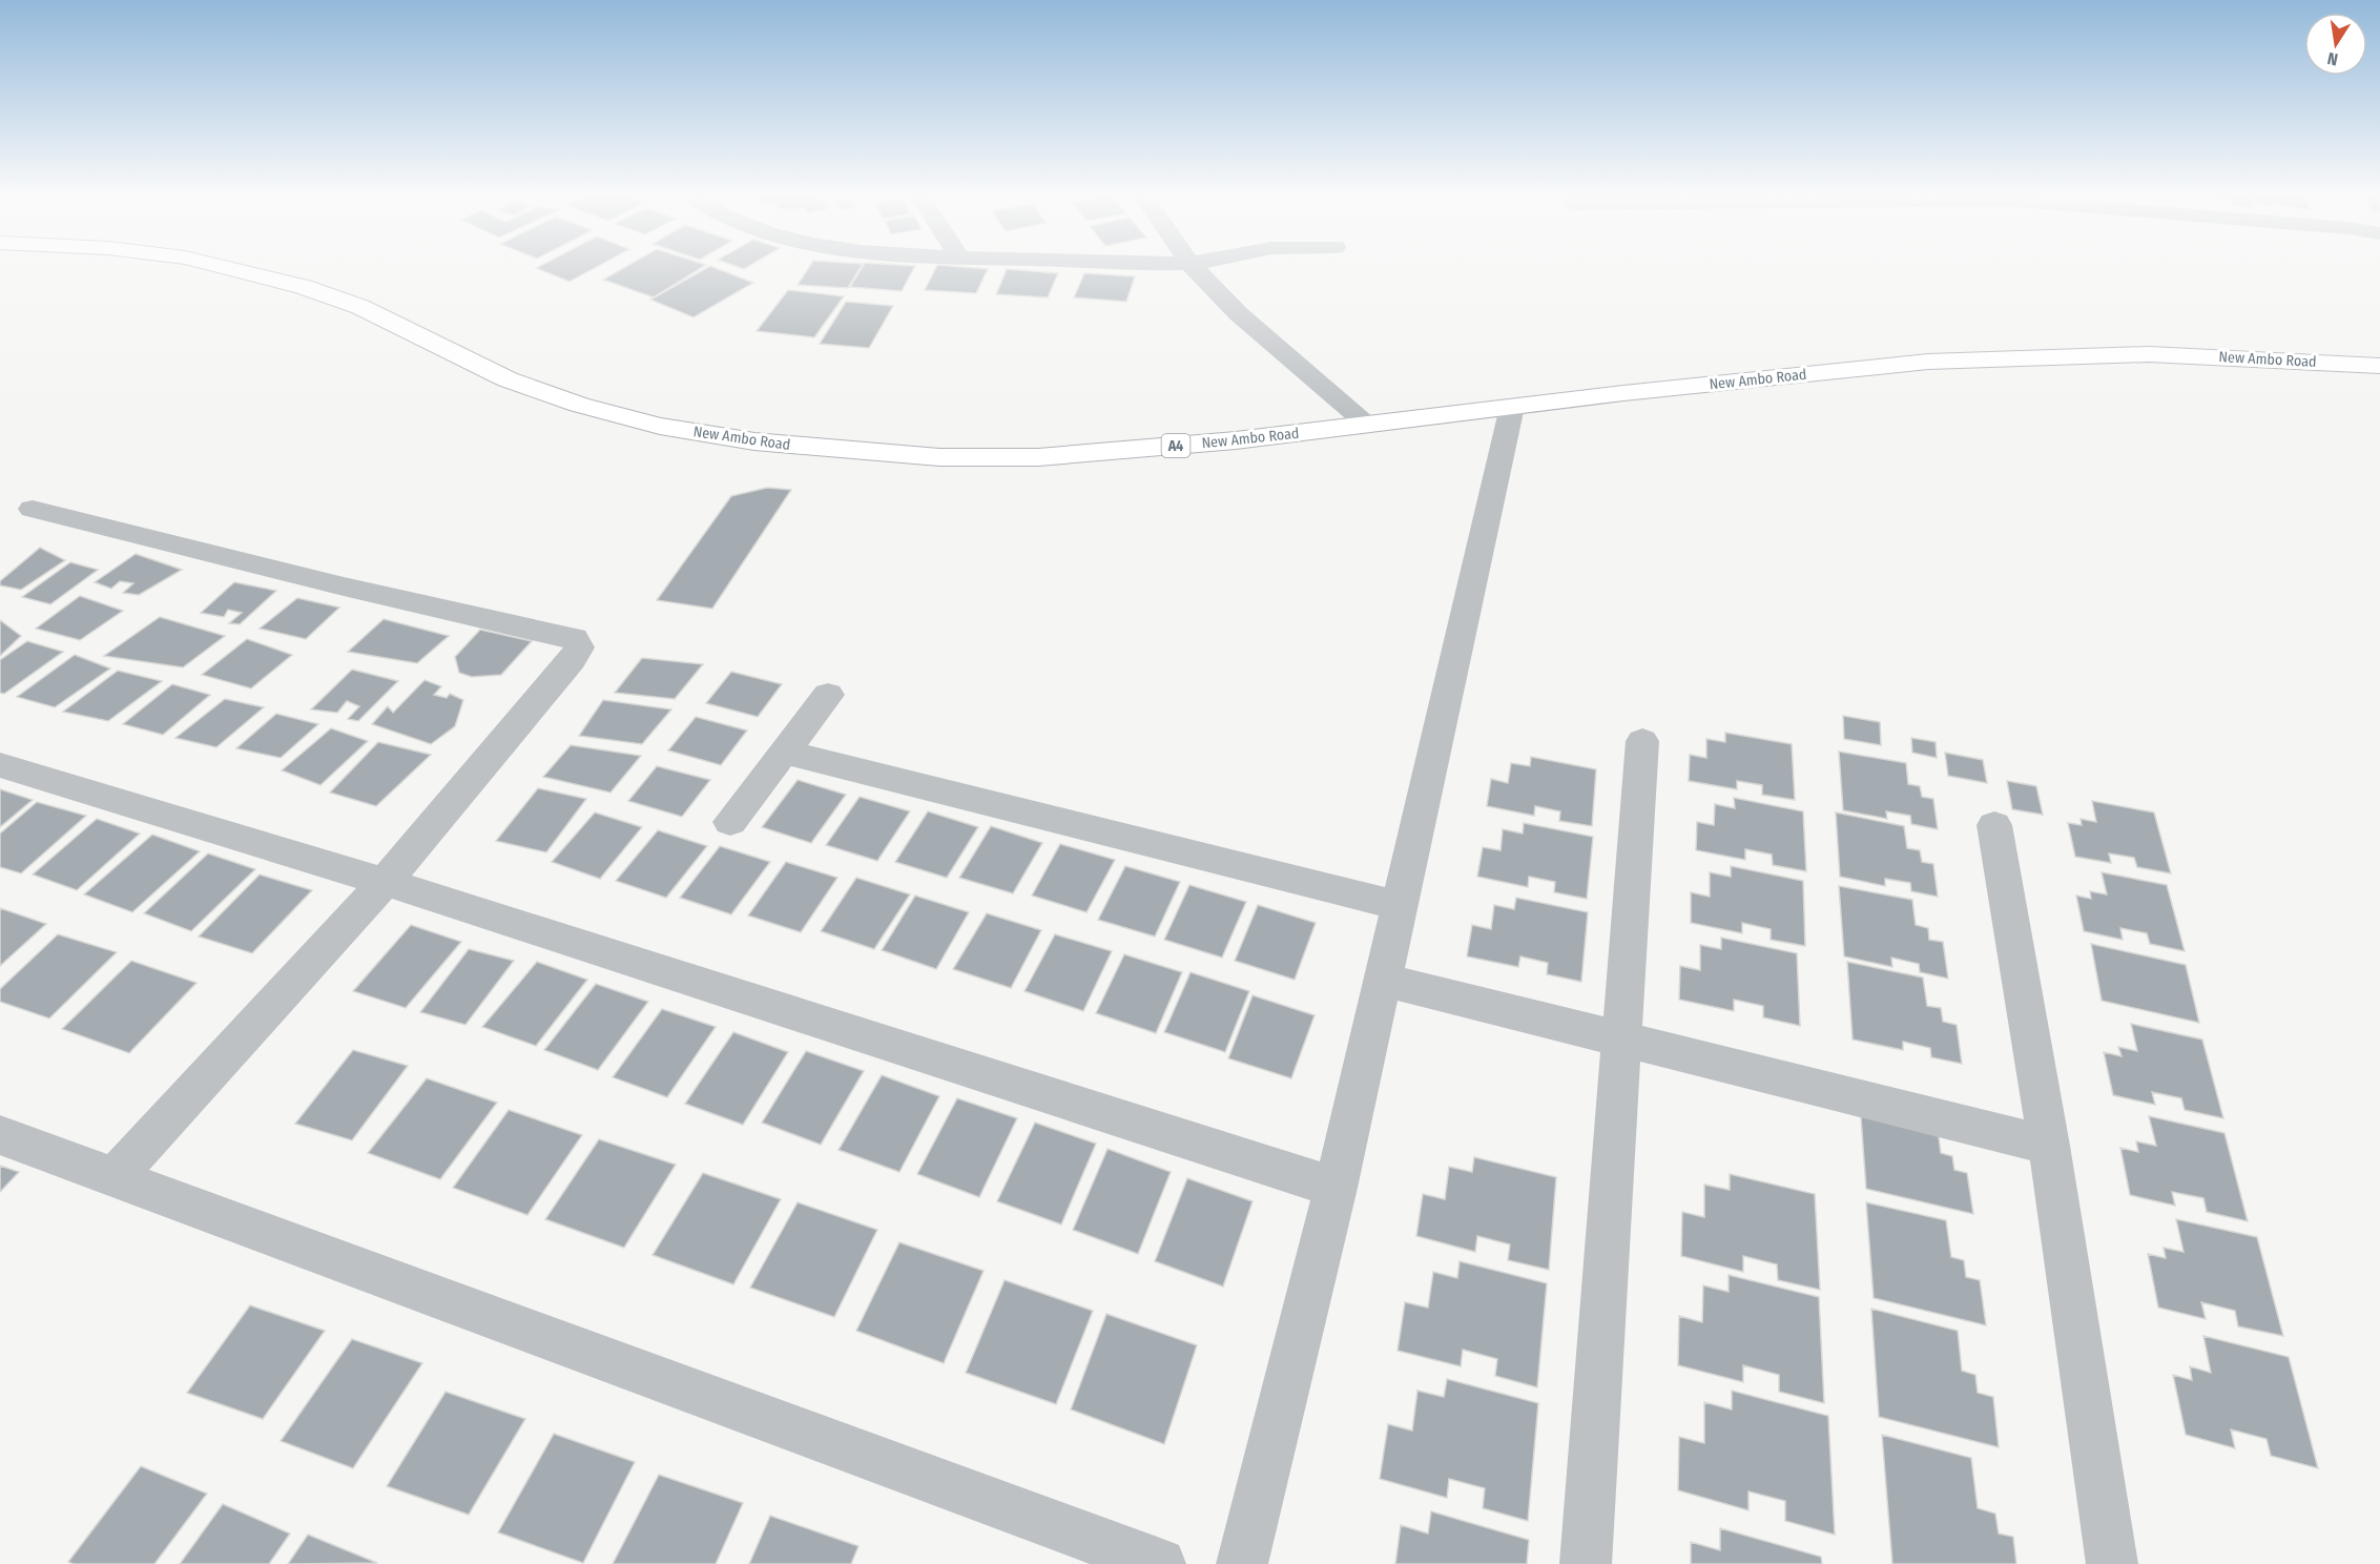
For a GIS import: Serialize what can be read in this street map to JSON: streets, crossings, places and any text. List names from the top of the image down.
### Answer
{
  "streets": {
    "main road": ["New Ambo Road", "A4"]
  },
  "north": "bottom"
}
